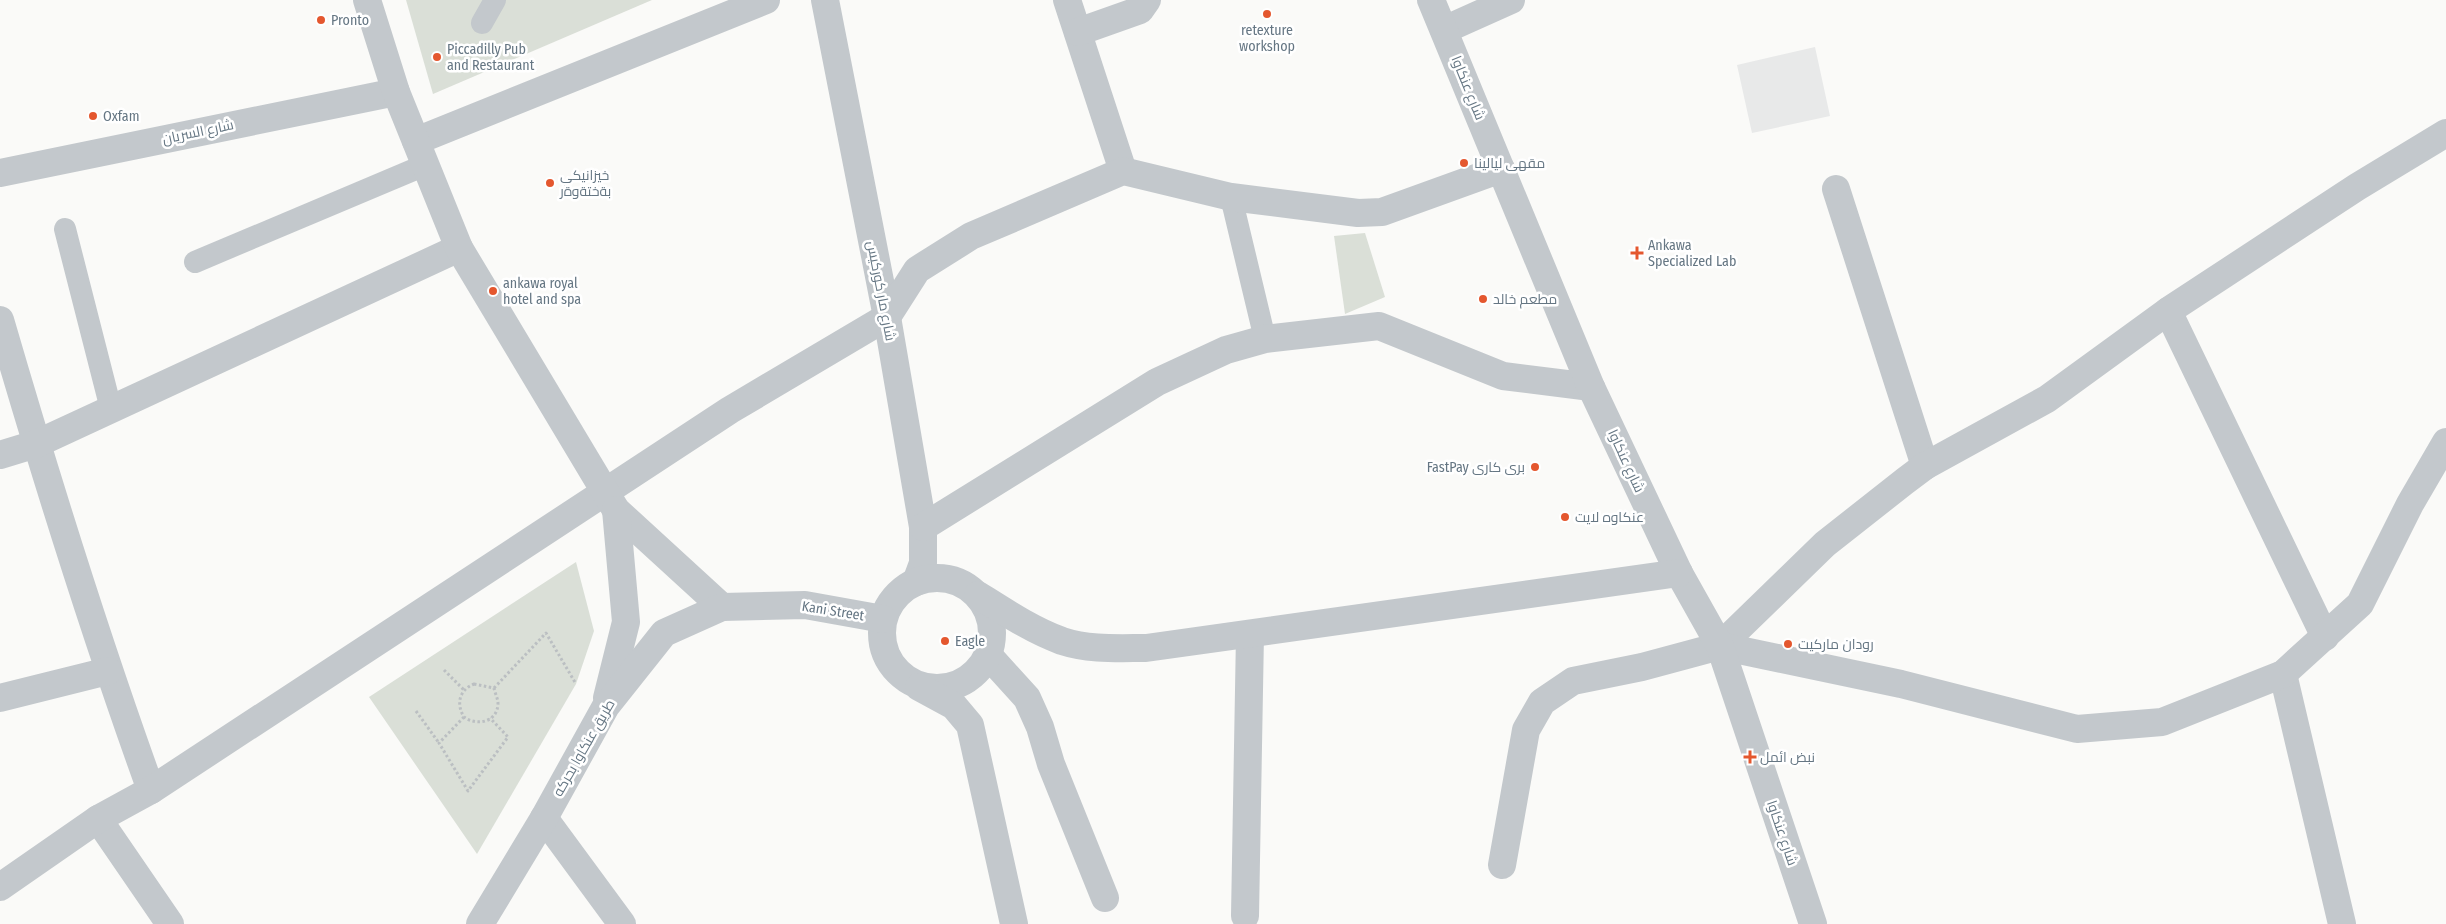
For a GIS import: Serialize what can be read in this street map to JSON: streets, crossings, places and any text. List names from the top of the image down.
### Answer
{
  "streets": {
    "street": [
      "شارع عنكاوا",
      "شارع السريان",
      "شارع مار كوركيس",
      "Kani Street",
      "طريق عنكاوا بحركه"
    ]
  },
  "crossings": [
    ["شارع مار كوركيس", "Kani Street"],
    ["Kani Street", "طريق عنكاوا بحركه"]
  ],
  "places": {
    "other": [
      "retexture workshop",
      "Pronto",
      "Piccadilly Pub and Restaurant",
      "Oxfam",
      "مقهى ليالينا",
      "خيزانيكي بةختةوةر",
      "ankawa royal hotel and spa",
      "مطعم خالد",
      "FastPay بری كاری",
      "عنكاوه لايت",
      "Eagle",
      "رودان ماركيت"
    ],
    "health": ["Ankawa Specialized Lab", "نبض ائمل"]
  }
}
